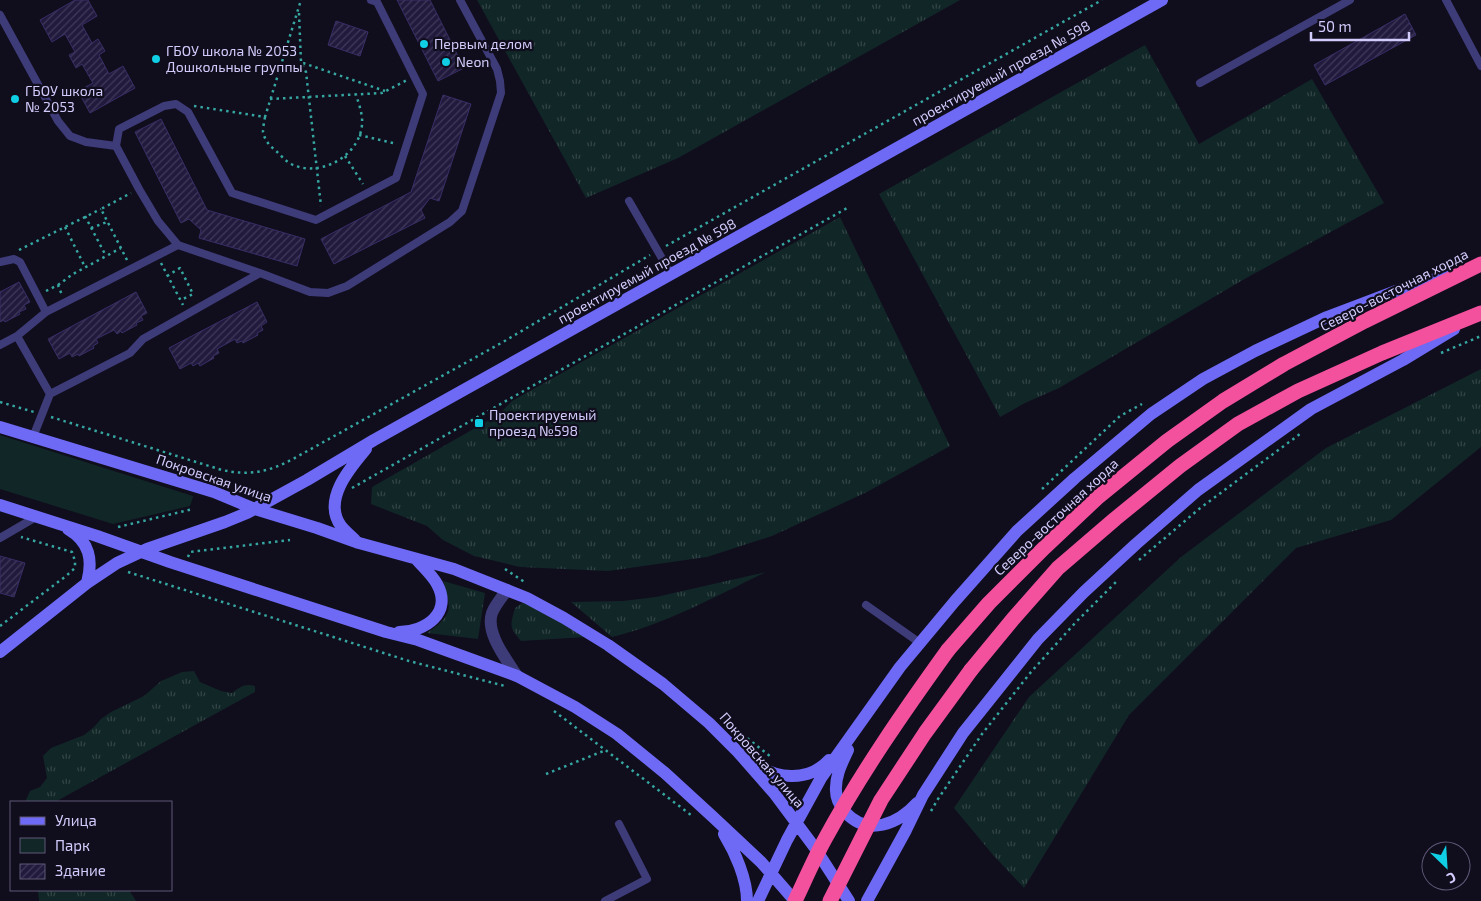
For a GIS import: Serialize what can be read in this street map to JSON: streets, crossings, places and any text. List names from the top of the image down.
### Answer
{
  "streets": {
    "highway": ["Северо-восточная хорда"],
    "main road": ["проектируемый проезд № 598", "Покровская улица"]
  },
  "crossings": [
    ["проектируемый проезд № 598", "Покровская улица"]
  ],
  "places": {
    "other": [
      "Первым делом",
      "ГБОУ школа № 2053 Дошкольные группы",
      "Neon",
      "ГБОУ школа № 2053"
    ],
    "transit": ["Проектируемый проезд №598"]
  },
  "legend": ["Улица", "Парк", "Здание"],
  "scale_bar": "50 m",
  "north": "bottom right"
}
